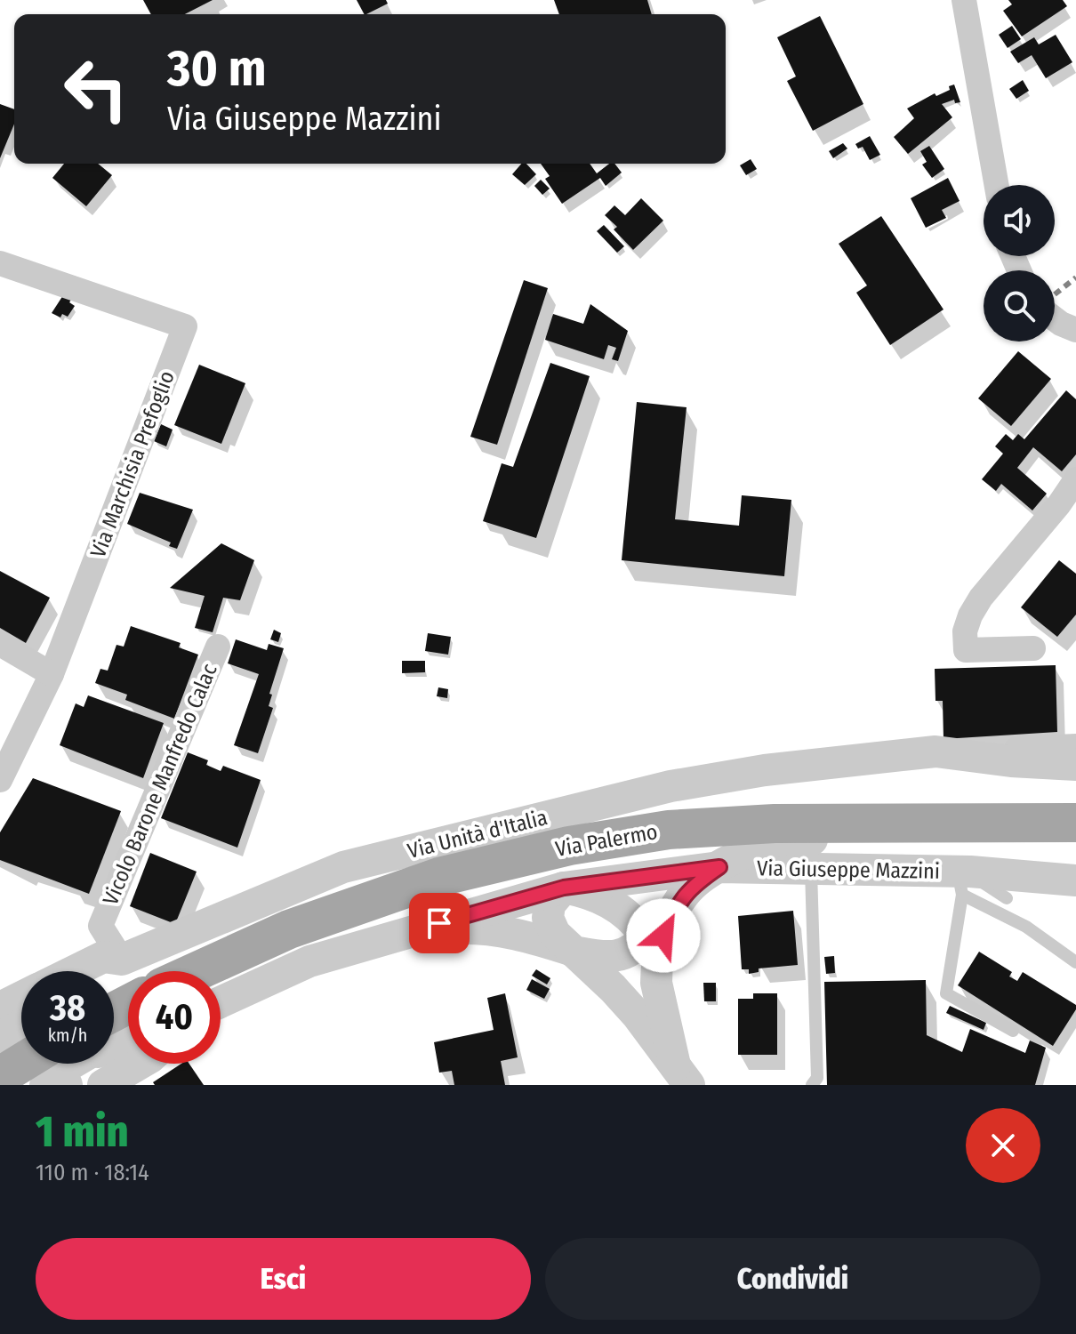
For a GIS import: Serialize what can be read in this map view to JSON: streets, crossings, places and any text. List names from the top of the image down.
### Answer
{
  "streets": {
    "main road": ["Via Palermo"],
    "street": [
      "Via Marchisia Prefoglio",
      "Vicolo Barone Manfredo Calac",
      "Via Unità d'Italia",
      "Via Giuseppe Mazzini"
    ]
  },
  "crossings": [
    ["Vicolo Barone Manfredo Calac", "Via Unità d'Italia"]
  ],
  "page": {
    "turn": ["30 m", "Via Giuseppe Mazzini"],
    "speed": "38 km/h",
    "limit": "40",
    "heading": ["1 min", "110 m · 18:14"],
    "buttons": ["Esci", "Condividi"]
  }
}
